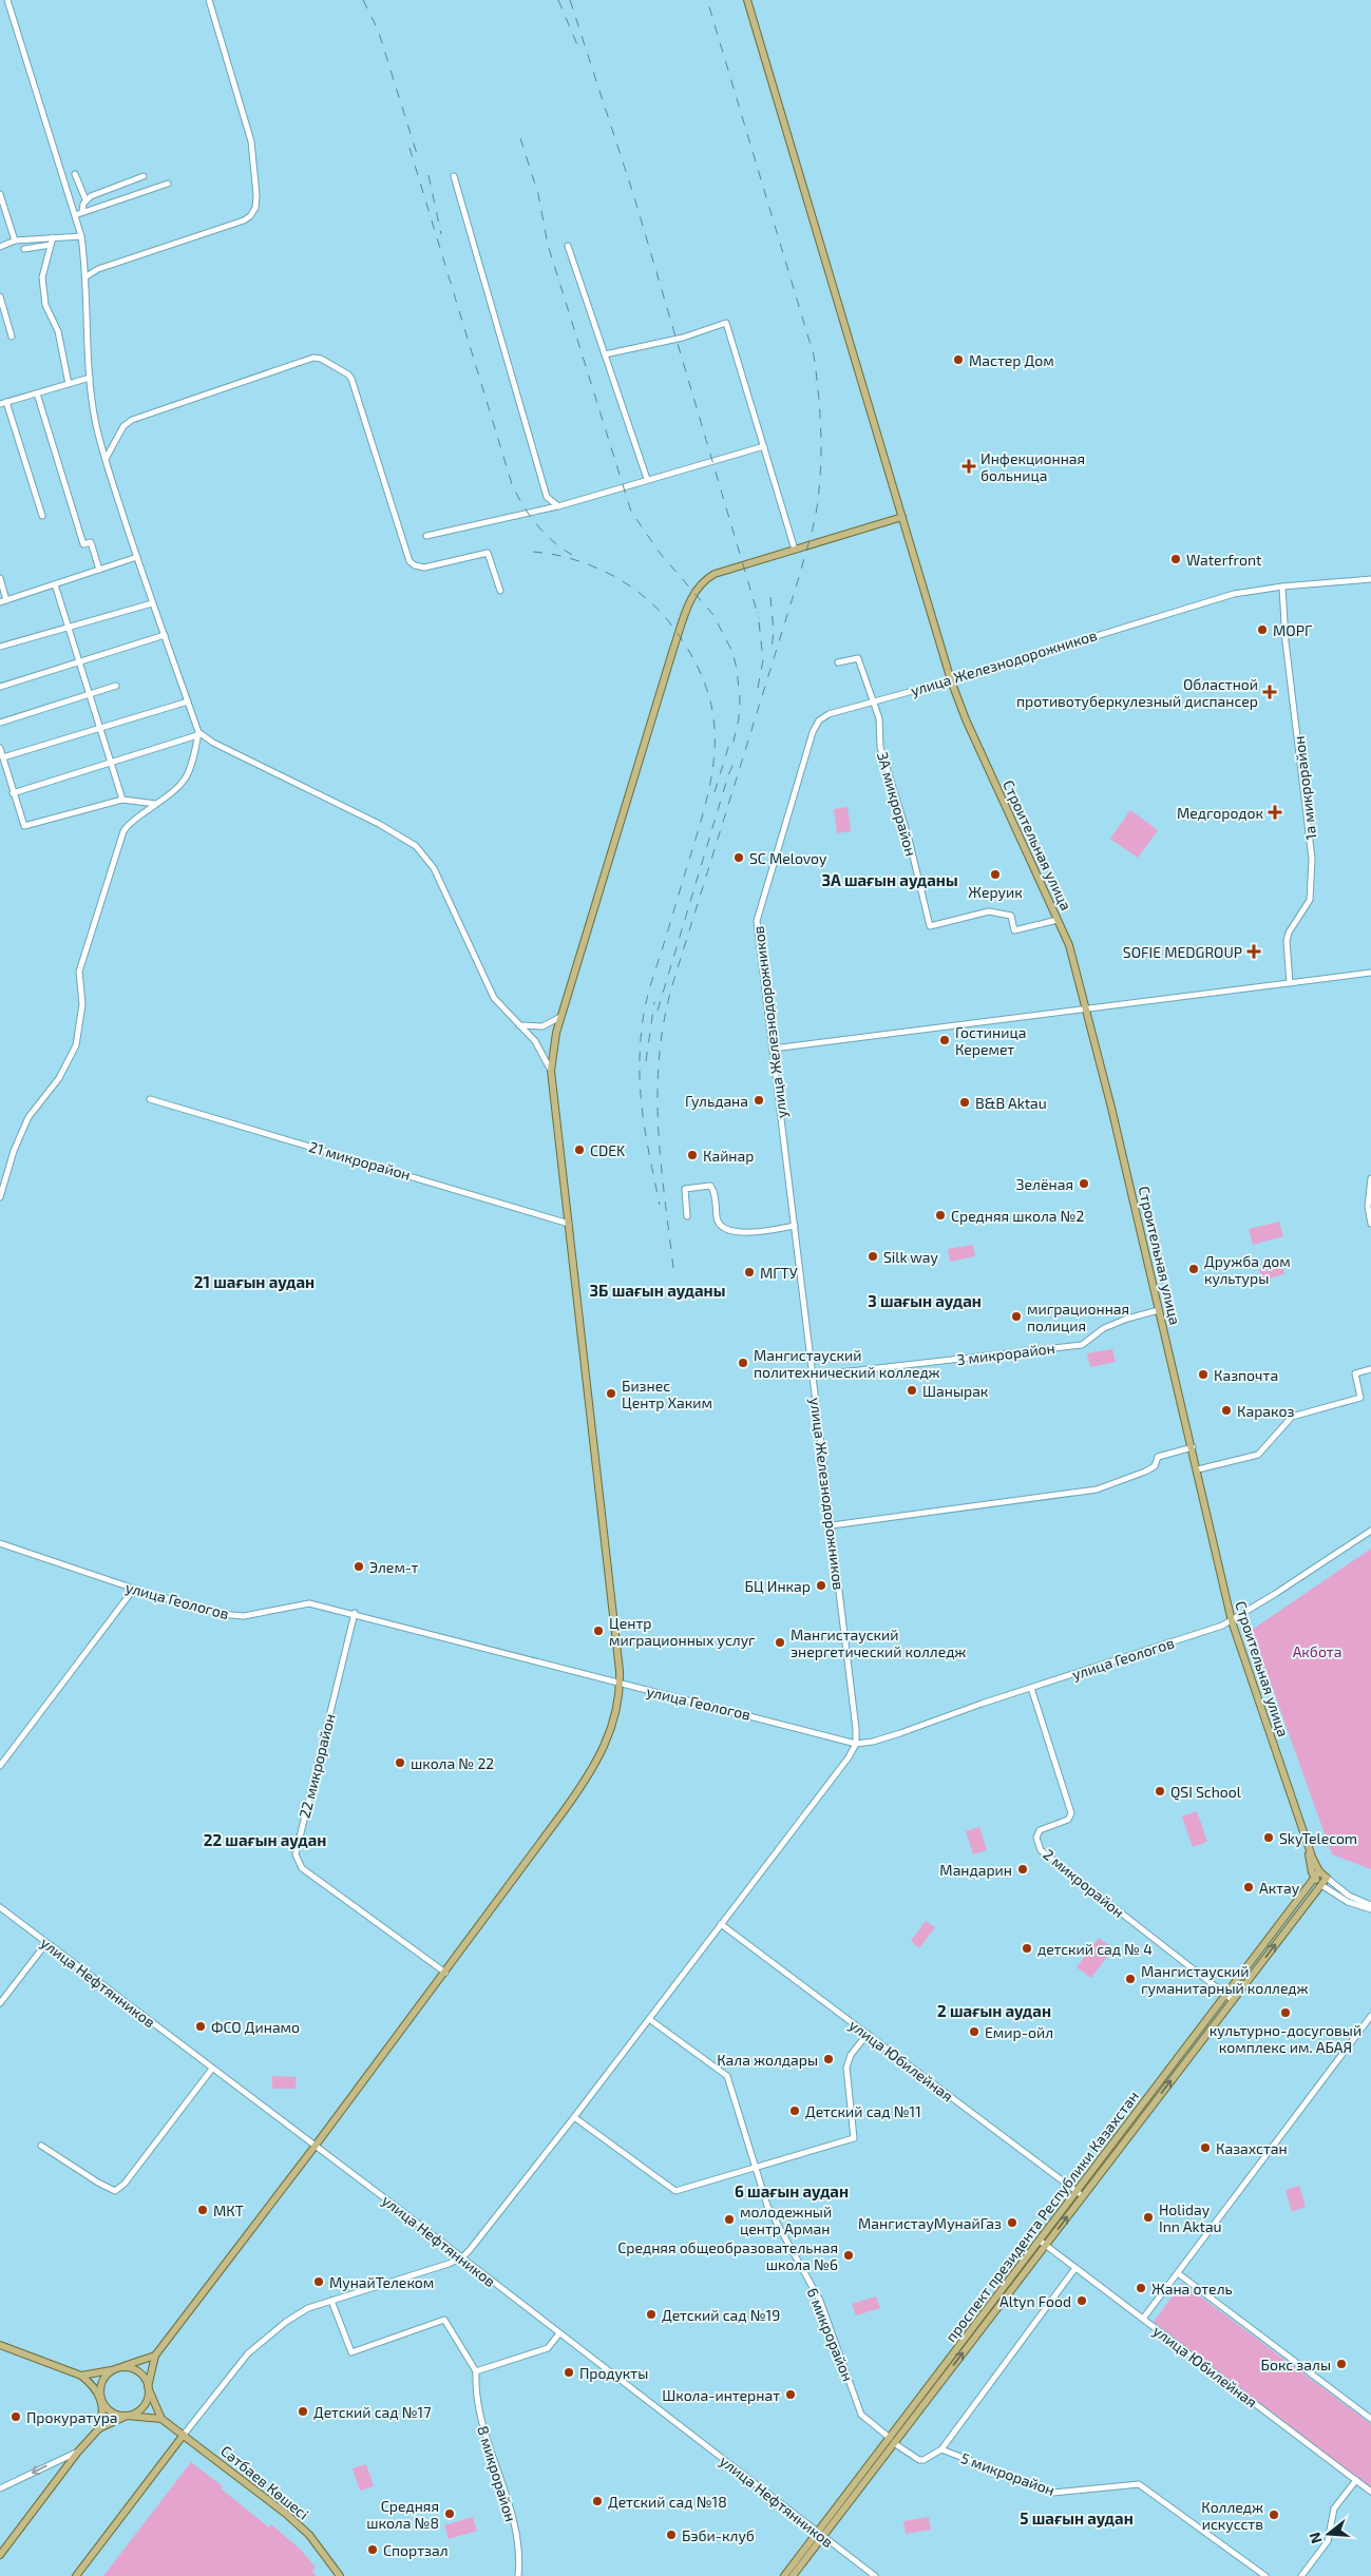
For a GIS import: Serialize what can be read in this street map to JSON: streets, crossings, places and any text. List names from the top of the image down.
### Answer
{
  "streets": {
    "main road": ["Строительная улица", "проспект президента Республики Казахстан", "Сәтбаев Көшесі"],
    "street": [
      "улица Железнодорожников",
      "1а микрорайон",
      "3А микрорайон",
      "21 микрорайон",
      "3 микрорайон",
      "улица Геологов",
      "22 микрорайон",
      "2 микрорайон",
      "улица Нефтянников",
      "улица Юбилейная",
      "6 микрорайон",
      "8 микрорайон",
      "5 микрорайон"
    ]
  },
  "crossings": [
    ["улица Железнодорожников", "1а микрорайон"],
    ["улица Железнодорожников", "3А микрорайон"],
    ["улица Железнодорожников", "Строительная улица"],
    ["улица Железнодорожников", "3 микрорайон"],
    ["улица Железнодорожников", "улица Геологов"],
    ["3А микрорайон", "Строительная улица"],
    ["Строительная улица", "3 микрорайон"],
    ["Строительная улица", "улица Геологов"],
    ["Строительная улица", "проспект президента Республики Казахстан"],
    ["улица Геологов", "22 микрорайон"],
    ["улица Геологов", "2 микрорайон"],
    ["2 микрорайон", "проспект президента Республики Казахстан"],
    ["улица Нефтянников", "проспект президента Республики Казахстан"],
    ["улица Юбилейная", "проспект президента Республики Казахстан"],
    ["улица Юбилейная", "5 микрорайон"],
    ["проспект президента Республики Казахстан", "6 микрорайон"],
    ["проспект президента Республики Казахстан", "5 микрорайон"],
    ["6 микрорайон", "5 микрорайон"]
  ],
  "districts": [
    "3А шағын ауданы",
    "21 шағын аудан",
    "3Б шағын ауданы",
    "3 шағын аудан",
    "22 шағын аудан",
    "2 шағын аудан",
    "6 шағын аудан",
    "5 шағын аудан"
  ],
  "parks": ["Акбота"],
  "places": {
    "other": [
      "Мастер Дом",
      "Waterfront",
      "МОРГ",
      "SC Melovoy",
      "Жеруик",
      "Гостиница Керемет",
      "Гульдана",
      "B&B Aktau",
      "CDEK",
      "Кайнар",
      "Зелёная",
      "Средняя школа №2",
      "Silk way",
      "Дружба дом культуры",
      "МГТУ",
      "миграционная полиция",
      "Мангистауский политехнический колледж",
      "Казпочта",
      "Шанырак",
      "Бизнес Центр Хаким",
      "Каракоз",
      "Элем-т",
      "БЦ Инкар",
      "Центр миграционных услуг",
      "Мангистауский энергетический колледж",
      "школа № 22",
      "QSI School",
      "SkyTelecom",
      "Мандарин",
      "Актау",
      "детский сад № 4",
      "Мангистауский гуманитарный колледж",
      "культурно-досуговый комплекс им. АБАЯ",
      "ФСО Динамо",
      "Емир-ойл",
      "Кала жолдары",
      "Детский сад №11",
      "Казахстан",
      "МКТ",
      "Holiday Inn Aktau",
      "молодежный центр Арман",
      "МангистауМунайГаз",
      "Средняя общеобразовательная школа №6",
      "МунайТелеком",
      "Жана отель",
      "Altyn Food",
      "Детский сад №19",
      "Бокс залы",
      "Продукты",
      "Школа-интернат",
      "Детский сад №17",
      "Прокуратура",
      "Детский сад №18",
      "Средняя школа №8",
      "Колледж искусств",
      "Бэби-клуб",
      "Спортзал"
    ],
    "health": [
      "Инфекционная больница",
      "Областной противотуберкулезный диспансер",
      "Медгородок",
      "SOFIE MEDGROUP"
    ]
  },
  "north": "left"
}
